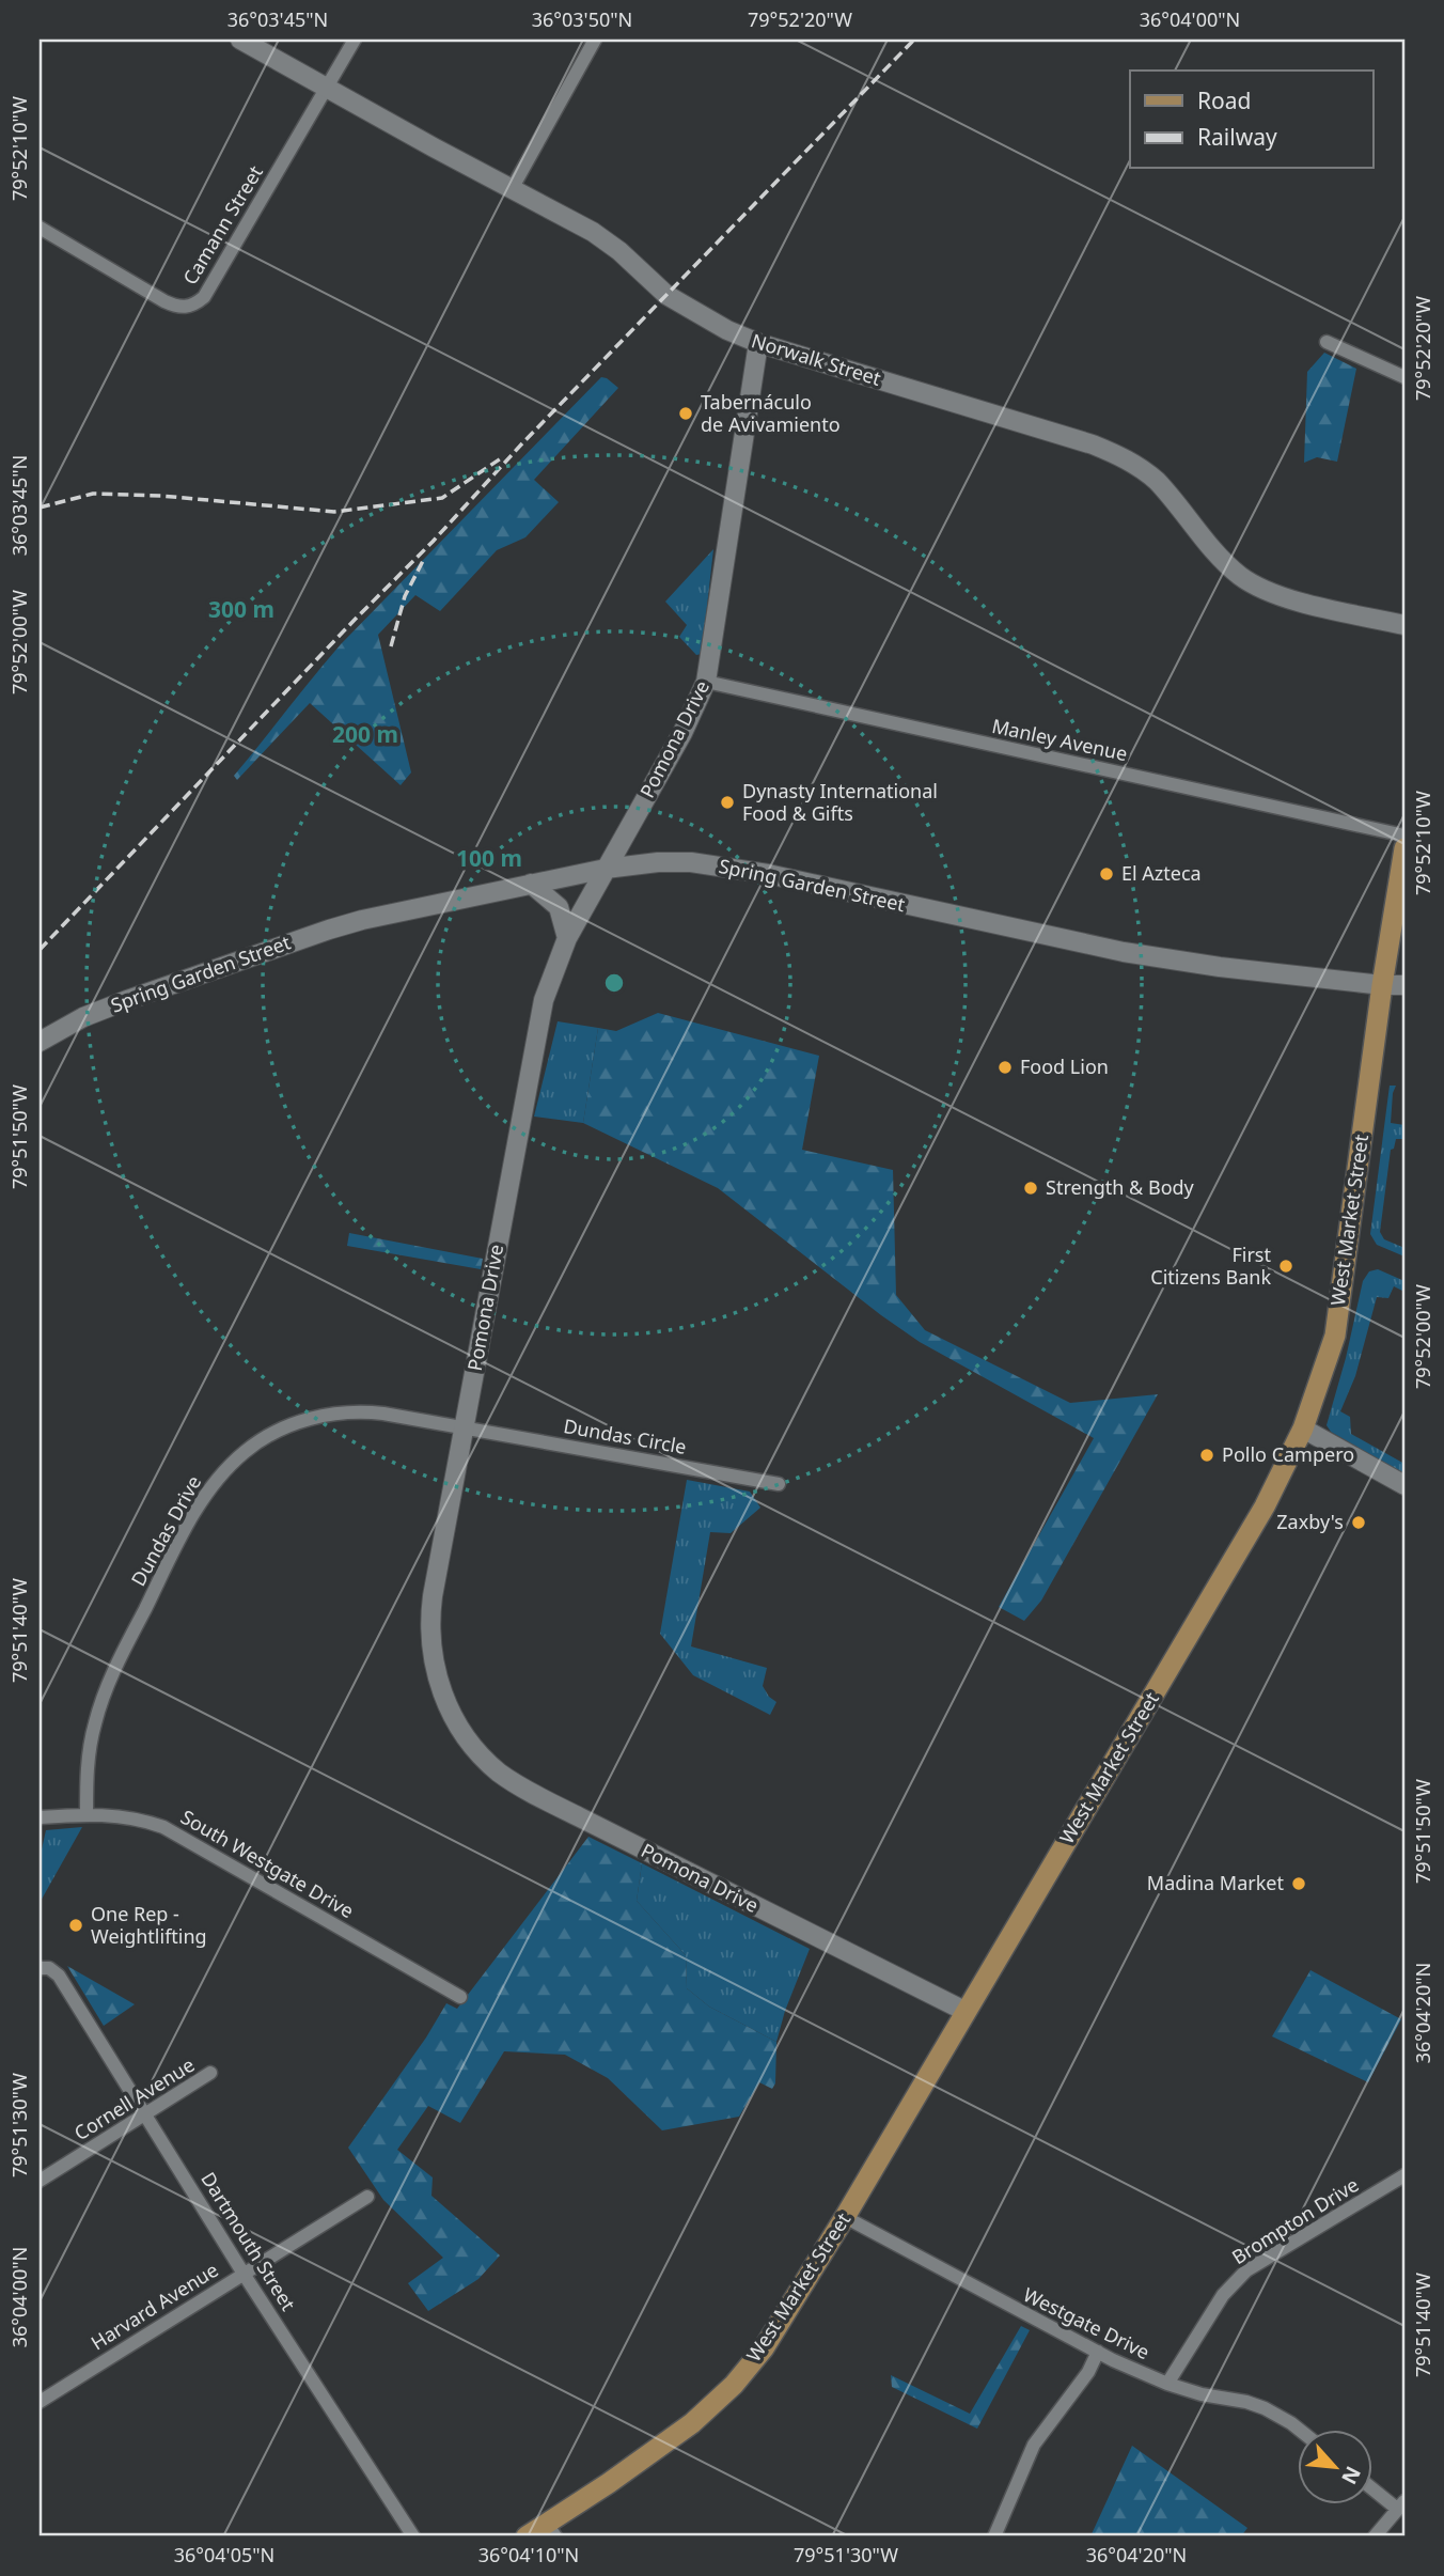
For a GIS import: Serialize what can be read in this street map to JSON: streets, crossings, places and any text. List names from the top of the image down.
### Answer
{
  "streets": {
    "main road": ["West Market Street"],
    "street": [
      "Camann Street",
      "Norwalk Street",
      "Pomona Drive",
      "Manley Avenue",
      "Spring Garden Street",
      "Dundas Circle",
      "Dundas Drive",
      "South Westgate Drive",
      "Cornell Avenue",
      "Brompton Drive",
      "Dartmouth Street",
      "Harvard Avenue",
      "Westgate Drive"
    ]
  },
  "crossings": [
    ["Camann Street", "Norwalk Street"],
    ["Norwalk Street", "Pomona Drive"],
    ["Pomona Drive", "Manley Avenue"],
    ["Pomona Drive", "Spring Garden Street"],
    ["Pomona Drive", "West Market Street"],
    ["Pomona Drive", "Dundas Circle"],
    ["Pomona Drive", "Dundas Drive"],
    ["Spring Garden Street", "West Market Street"],
    ["West Market Street", "Westgate Drive"],
    ["Dundas Circle", "Dundas Drive"],
    ["Dundas Drive", "South Westgate Drive"],
    ["Cornell Avenue", "Dartmouth Street"],
    ["Brompton Drive", "Westgate Drive"],
    ["Dartmouth Street", "Harvard Avenue"]
  ],
  "places": [
    "Tabernáculo de Avivamiento",
    "Dynasty International Food & Gifts",
    "El Azteca",
    "Food Lion",
    "Strength & Body",
    "First Citizens Bank",
    "Pollo Campero",
    "Zaxby's",
    "Madina Market",
    "One Rep - Weightlifting"
  ],
  "legend": ["Road", "Railway"],
  "north": "bottom right",
  "coordinates": [
    "36°03'45\"N",
    "36°03'50\"N",
    "79°52'20\"W",
    "36°04'00\"N",
    "79°52'10\"W",
    "79°52'00\"W",
    "79°51'50\"W",
    "79°51'40\"W",
    "36°04'20\"N",
    "79°51'30\"W",
    "36°04'05\"N",
    "36°04'10\"N"
  ],
  "rings": ["300 m", "200 m", "100 m"]
}
